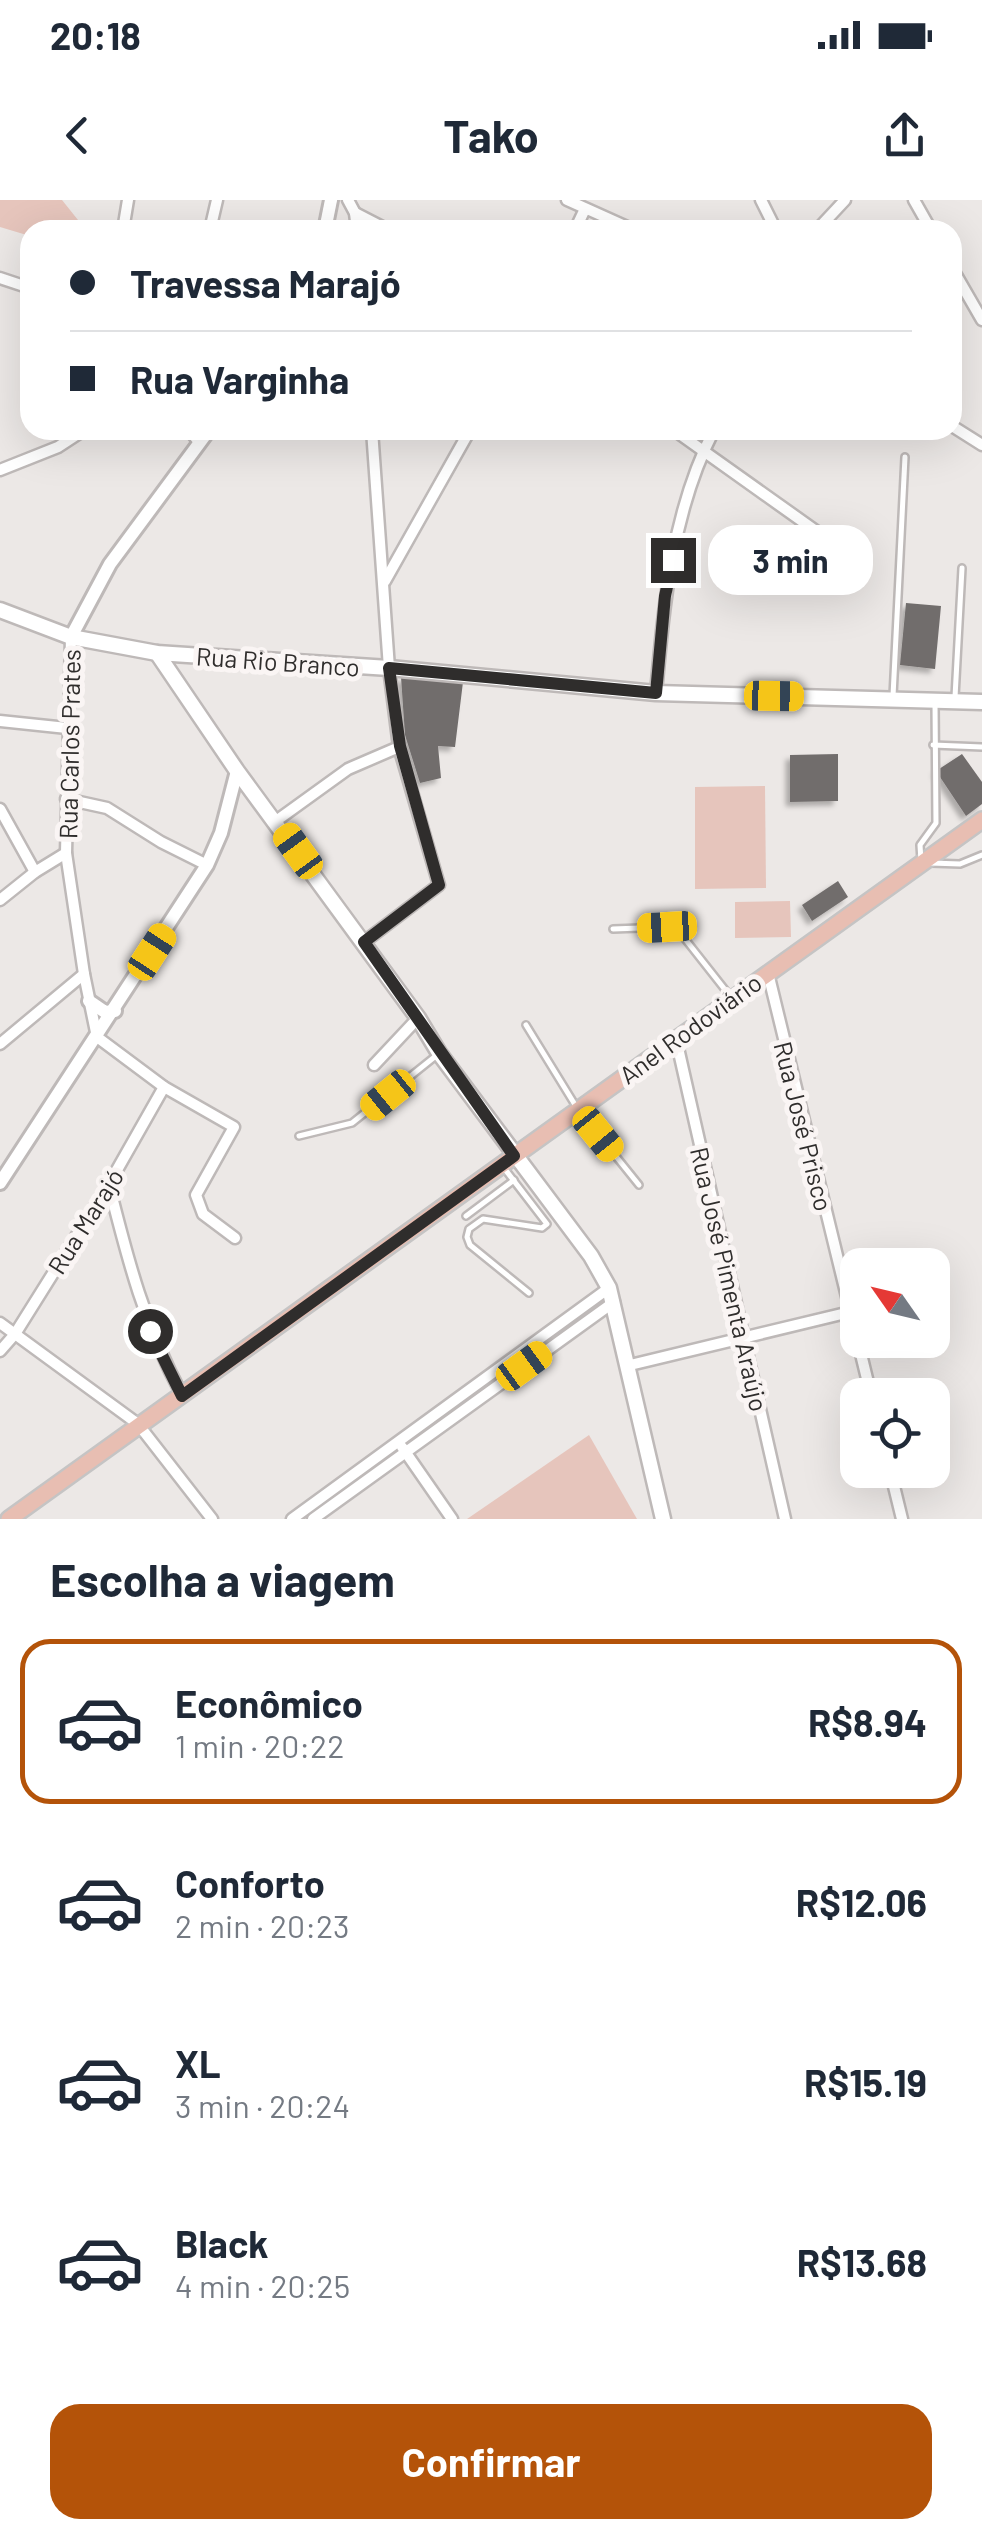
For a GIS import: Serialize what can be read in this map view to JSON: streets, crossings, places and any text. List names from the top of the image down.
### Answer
{
  "streets": {
    "main road": ["Rua Rio Branco", "Anel Rodoviário"],
    "street": [
      "Rua Carlos Prates",
      "Rua José Prisco",
      "Rua Marajó",
      "Rua José Pimenta Araújo"
    ]
  },
  "crossings": [
    ["Rua Rio Branco", "Rua Carlos Prates"],
    ["Anel Rodoviário", "Rua José Prisco"],
    ["Anel Rodoviário", "Rua José Pimenta Araújo"]
  ],
  "north": "top left",
  "page": {
    "status": "20:18",
    "header": "Tako",
    "banner": ["Travessa Marajó", "Rua Varginha"],
    "bubble": "3 min",
    "heading": "Escolha a viagem",
    "list": [
      {
        "name": "Econômico",
        "note": "1 min · 20:22",
        "value": "R$8.94"
      },
      {
        "name": "Conforto",
        "note": "2 min · 20:23",
        "value": "R$12.06"
      },
      {
        "name": "XL",
        "note": "3 min · 20:24",
        "value": "R$15.19"
      },
      {
        "name": "Black",
        "note": "4 min · 20:25",
        "value": "R$13.68"
      }
    ],
    "buttons": "Confirmar"
  }
}
